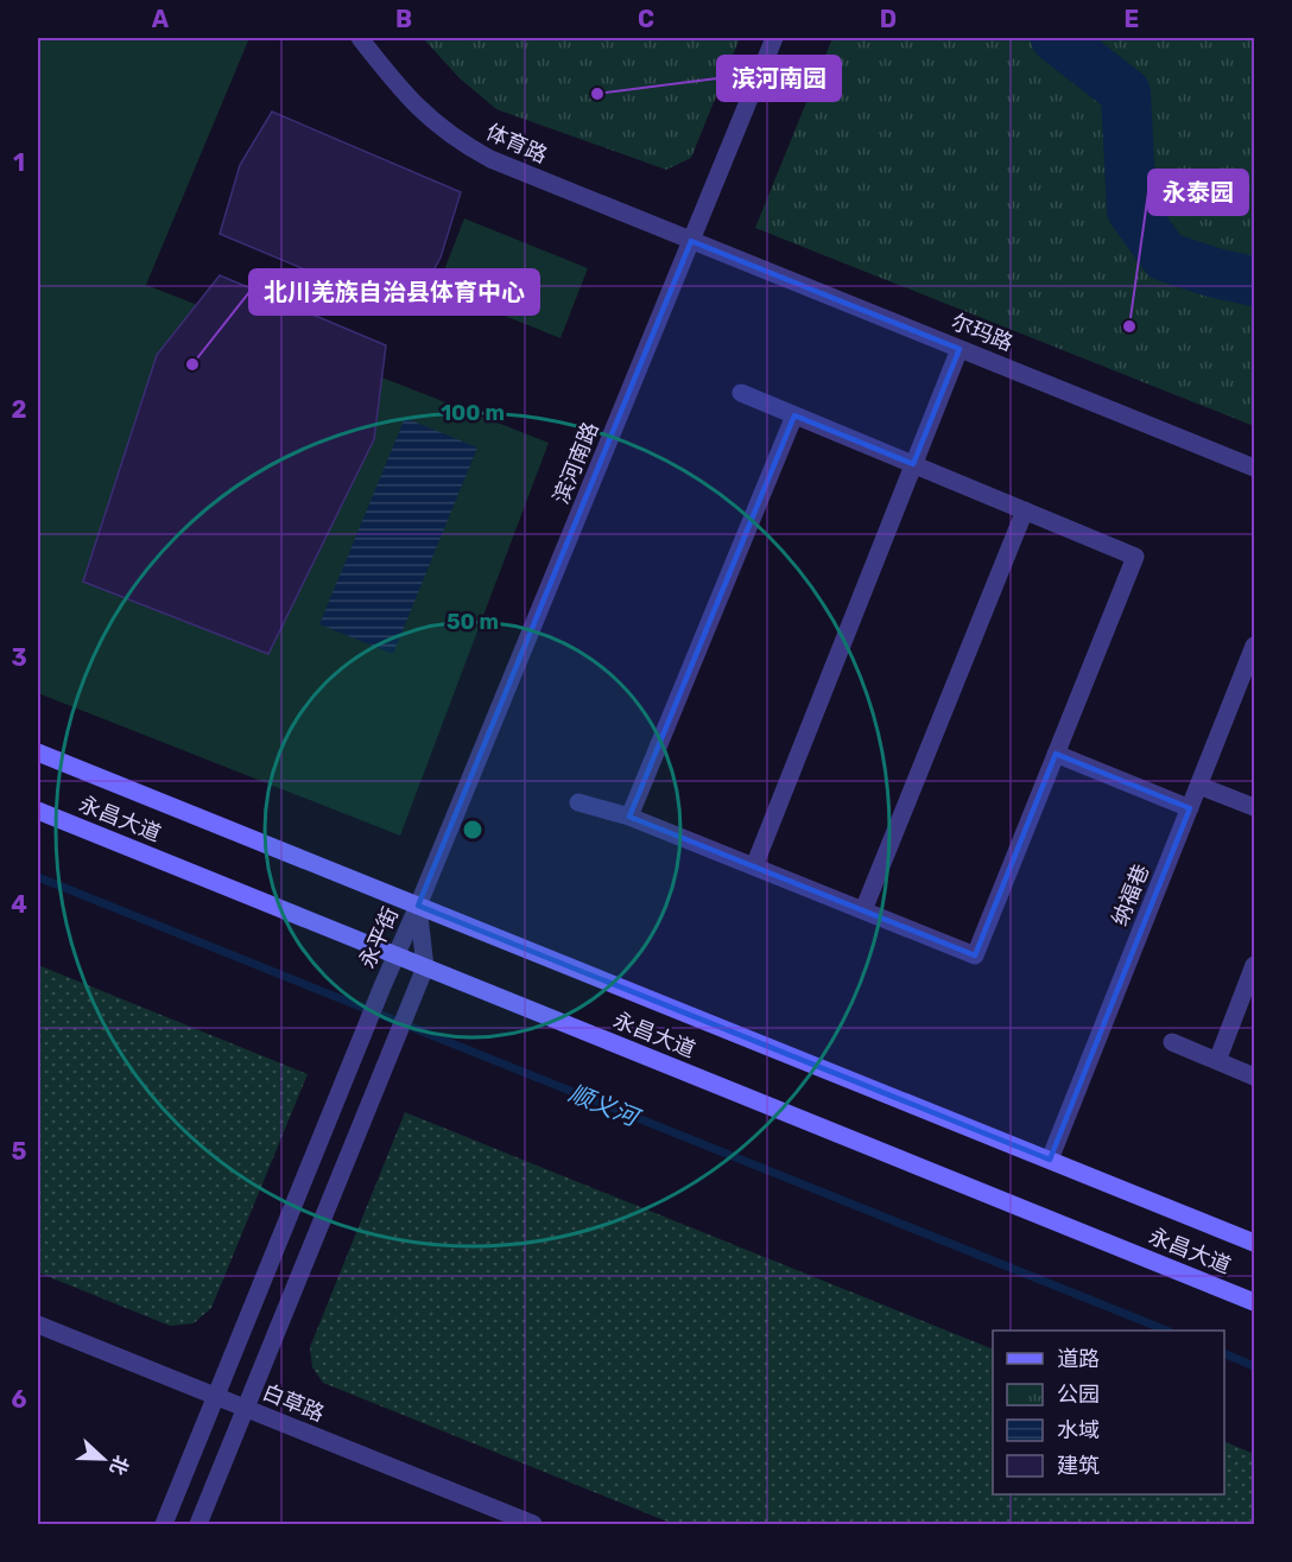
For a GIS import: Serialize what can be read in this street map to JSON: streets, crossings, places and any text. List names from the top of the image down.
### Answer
{
  "streets": {
    "main road": ["永昌大道"],
    "street": [
      "体育路",
      "尔玛路",
      "滨河南路",
      "纳福巷",
      "永平街",
      "白草路"
    ]
  },
  "crossings": [
    ["体育路", "尔玛路"],
    ["体育路", "滨河南路"],
    ["尔玛路", "滨河南路"],
    ["滨河南路", "永昌大道"],
    ["滨河南路", "永平街"],
    ["永昌大道", "纳福巷"],
    ["永昌大道", "永平街"],
    ["永平街", "白草路"]
  ],
  "water": ["顺义河"],
  "places": ["滨河南园", "永泰园", "北川羌族自治县体育中心"],
  "legend": [
    "道路",
    "公园",
    "水域",
    "建筑"
  ],
  "north": "right",
  "grid": {
    "columns": [
      "A",
      "B",
      "C",
      "D",
      "E"
    ],
    "rows": [
      "1",
      "2",
      "3",
      "4",
      "5",
      "6"
    ]
  },
  "rings": ["100 m", "50 m"]
}
